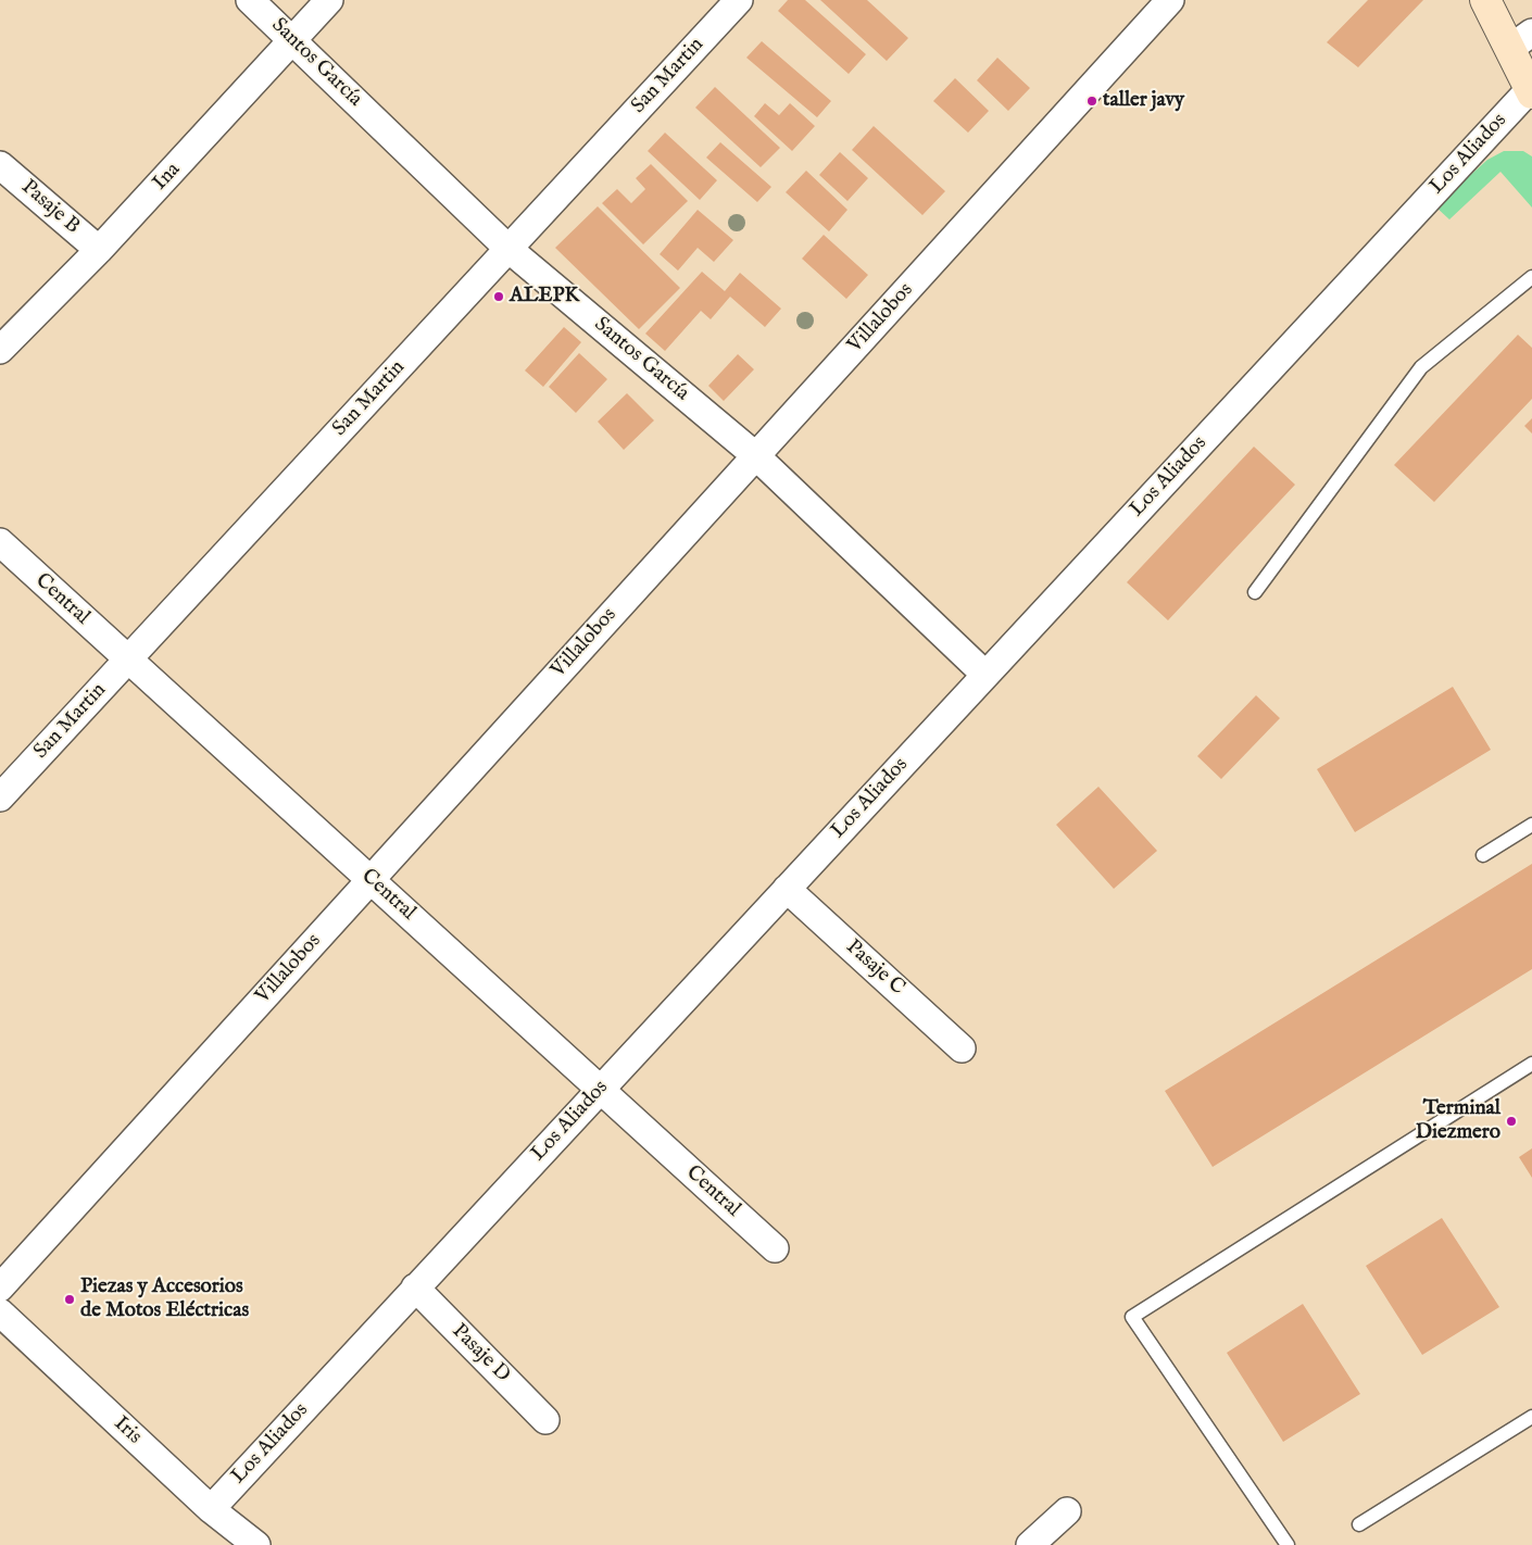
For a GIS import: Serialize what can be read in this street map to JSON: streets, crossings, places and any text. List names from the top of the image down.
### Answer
{
  "streets": {
    "street": [
      "Santos García",
      "San Martin",
      "Los Aliados",
      "Ina",
      "Pasaje B",
      "Villalobos",
      "Central",
      "Pasaje C",
      "Pasaje D",
      "Iris"
    ]
  },
  "crossings": [
    ["Santos García", "San Martin"],
    ["Santos García", "Los Aliados"],
    ["Santos García", "Ina"],
    ["Santos García", "Villalobos"],
    ["San Martin", "Central"],
    ["Los Aliados", "Central"],
    ["Los Aliados", "Pasaje C"],
    ["Los Aliados", "Pasaje D"],
    ["Los Aliados", "Iris"],
    ["Ina", "Pasaje B"],
    ["Villalobos", "Central"]
  ],
  "places": [
    "taller javy",
    "ALEPK",
    "Terminal Diezmero",
    "Piezas y Accesorios de Motos Eléctricas"
  ]
}
